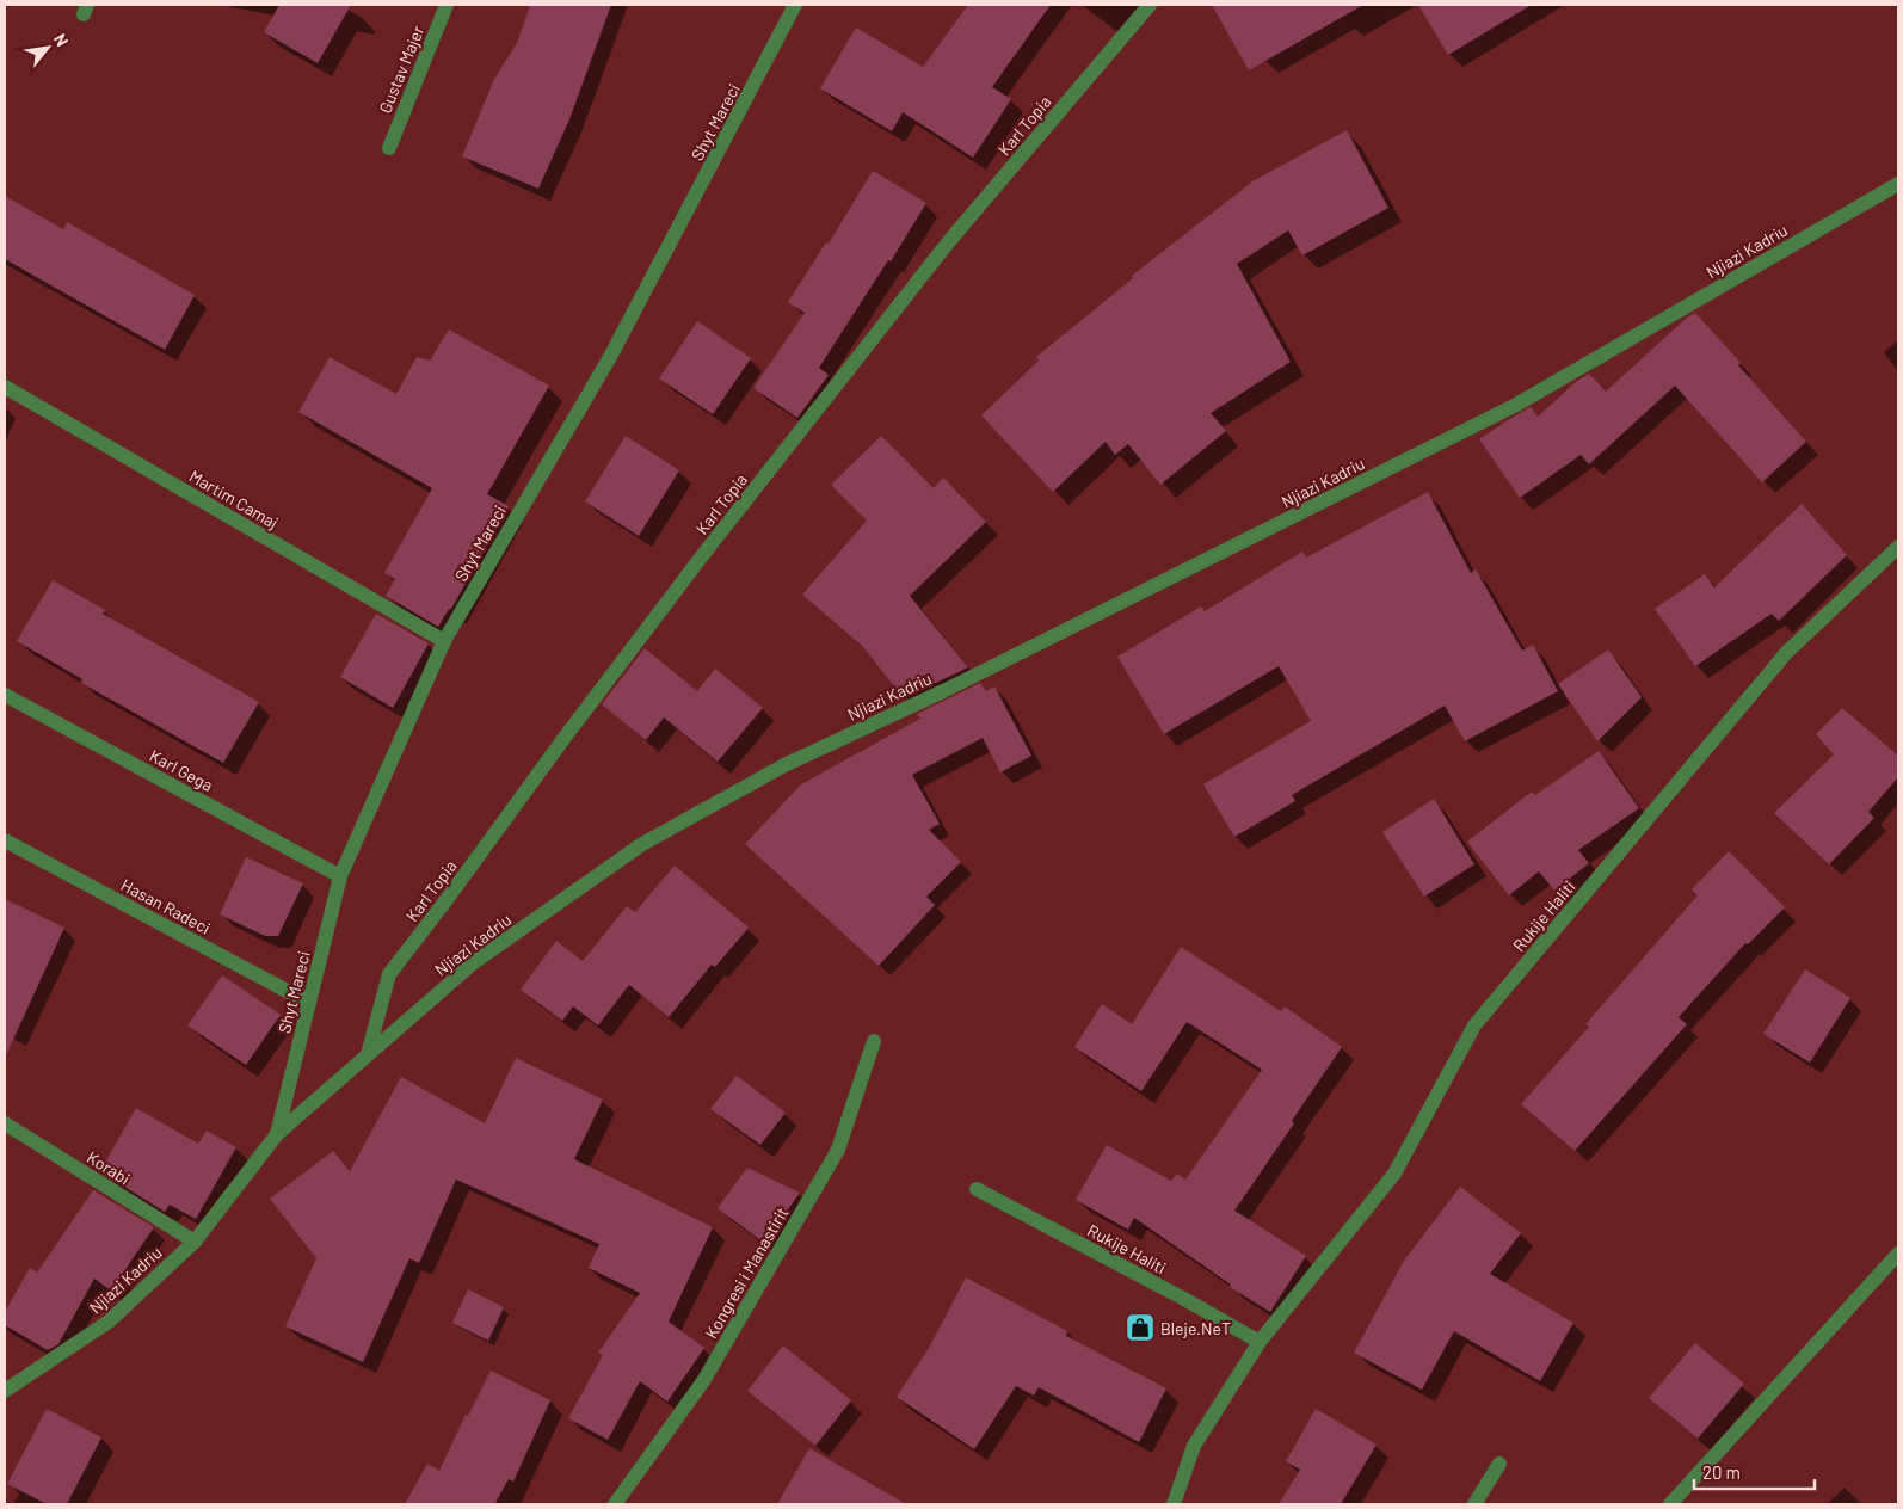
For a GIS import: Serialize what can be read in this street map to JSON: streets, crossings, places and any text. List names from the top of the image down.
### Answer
{
  "streets": {
    "street": [
      "Gustav Majer",
      "Shyt Mareci",
      "Karl Topia",
      "Njiazi Kadriu",
      "Martim Camaj",
      "Karl Gega",
      "Hasan Radeci",
      "Rukije Haliti",
      "Korabi",
      "Kongresi i Manastirit"
    ]
  },
  "crossings": [
    ["Shyt Mareci", "Njiazi Kadriu"],
    ["Shyt Mareci", "Martim Camaj"],
    ["Shyt Mareci", "Karl Gega"],
    ["Shyt Mareci", "Hasan Radeci"],
    ["Karl Topia", "Njiazi Kadriu"],
    ["Njiazi Kadriu", "Korabi"]
  ],
  "places": {
    "shop": ["Bleje.NeT"]
  },
  "scale_bar": "20 m",
  "north": "top right"
}
